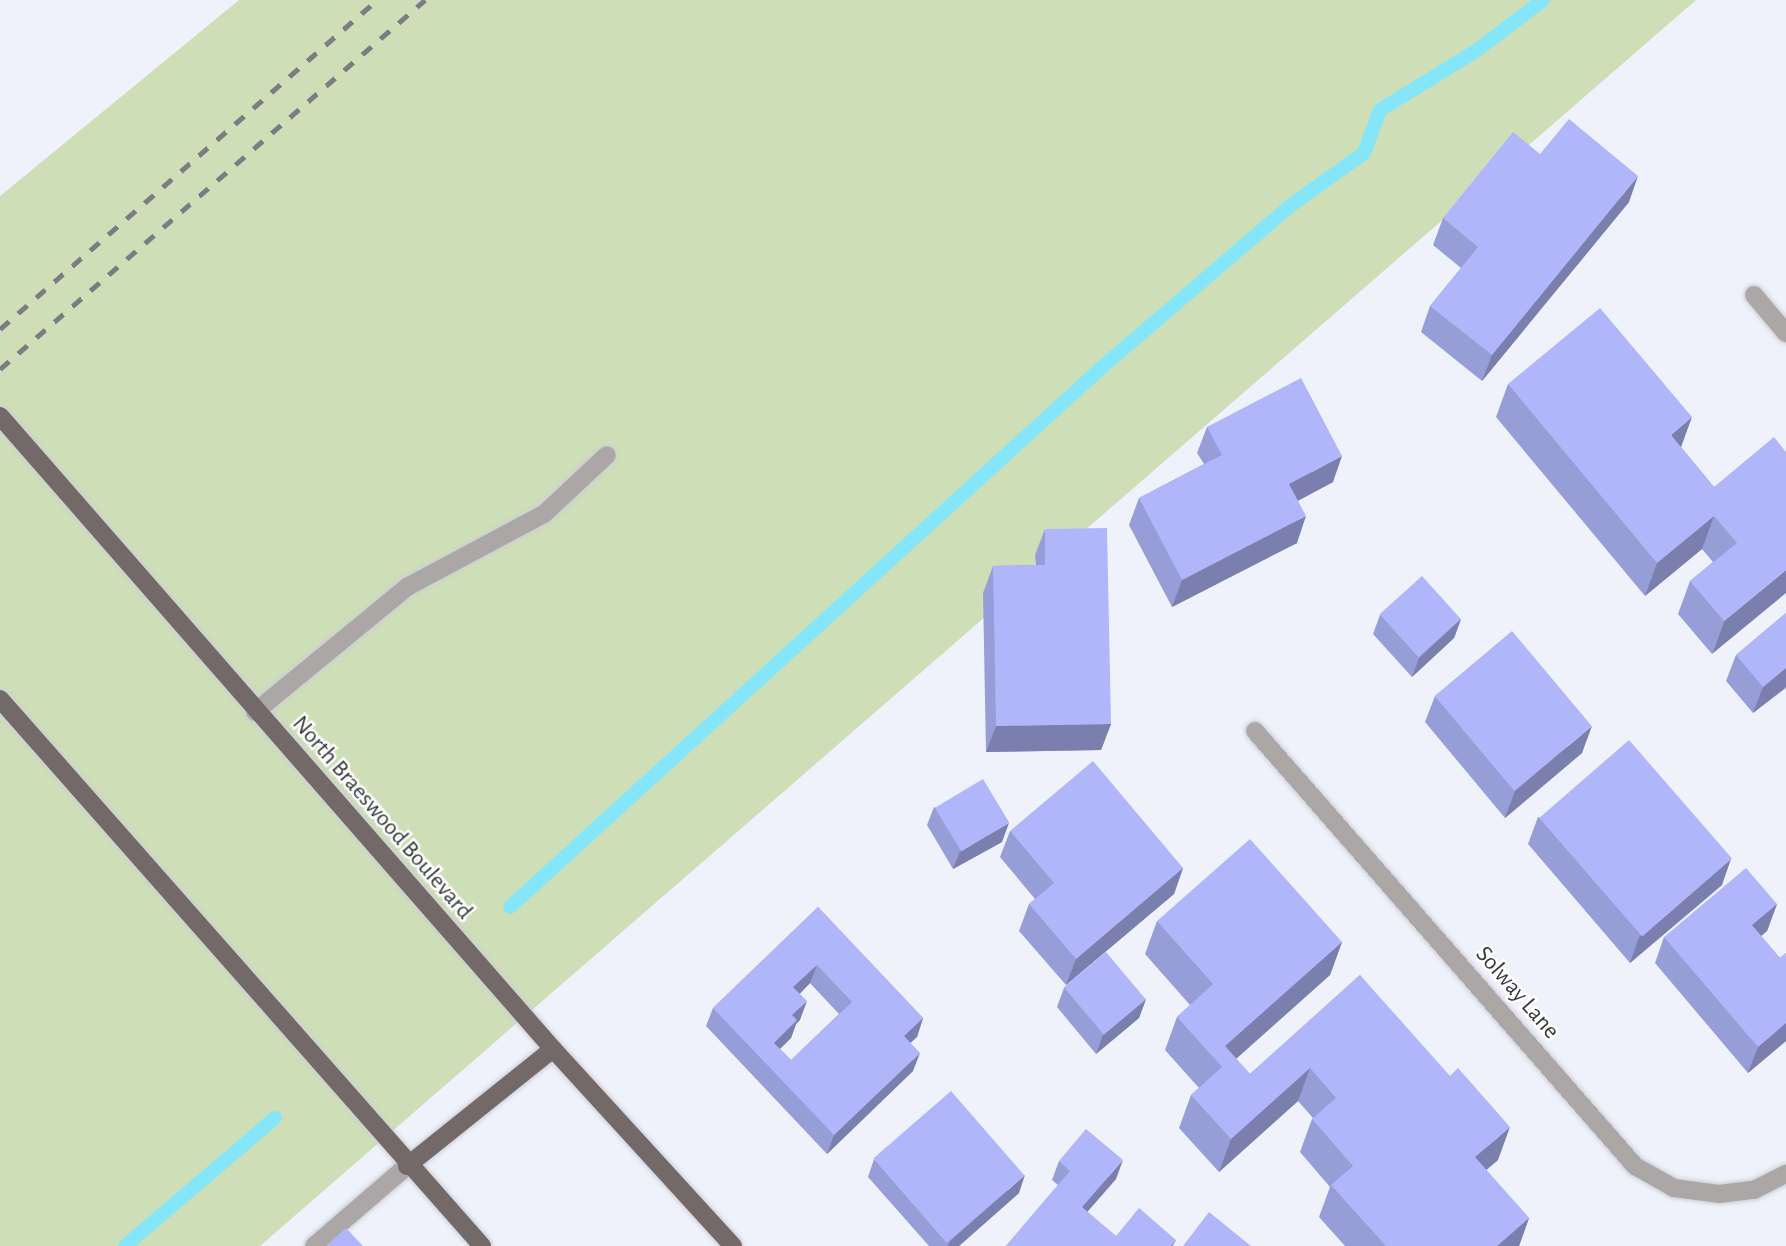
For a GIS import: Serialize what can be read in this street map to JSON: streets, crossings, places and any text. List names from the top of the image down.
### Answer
{
  "streets": {
    "main road": ["North Braeswood Boulevard"],
    "street": ["Solway Lane"]
  }
}
